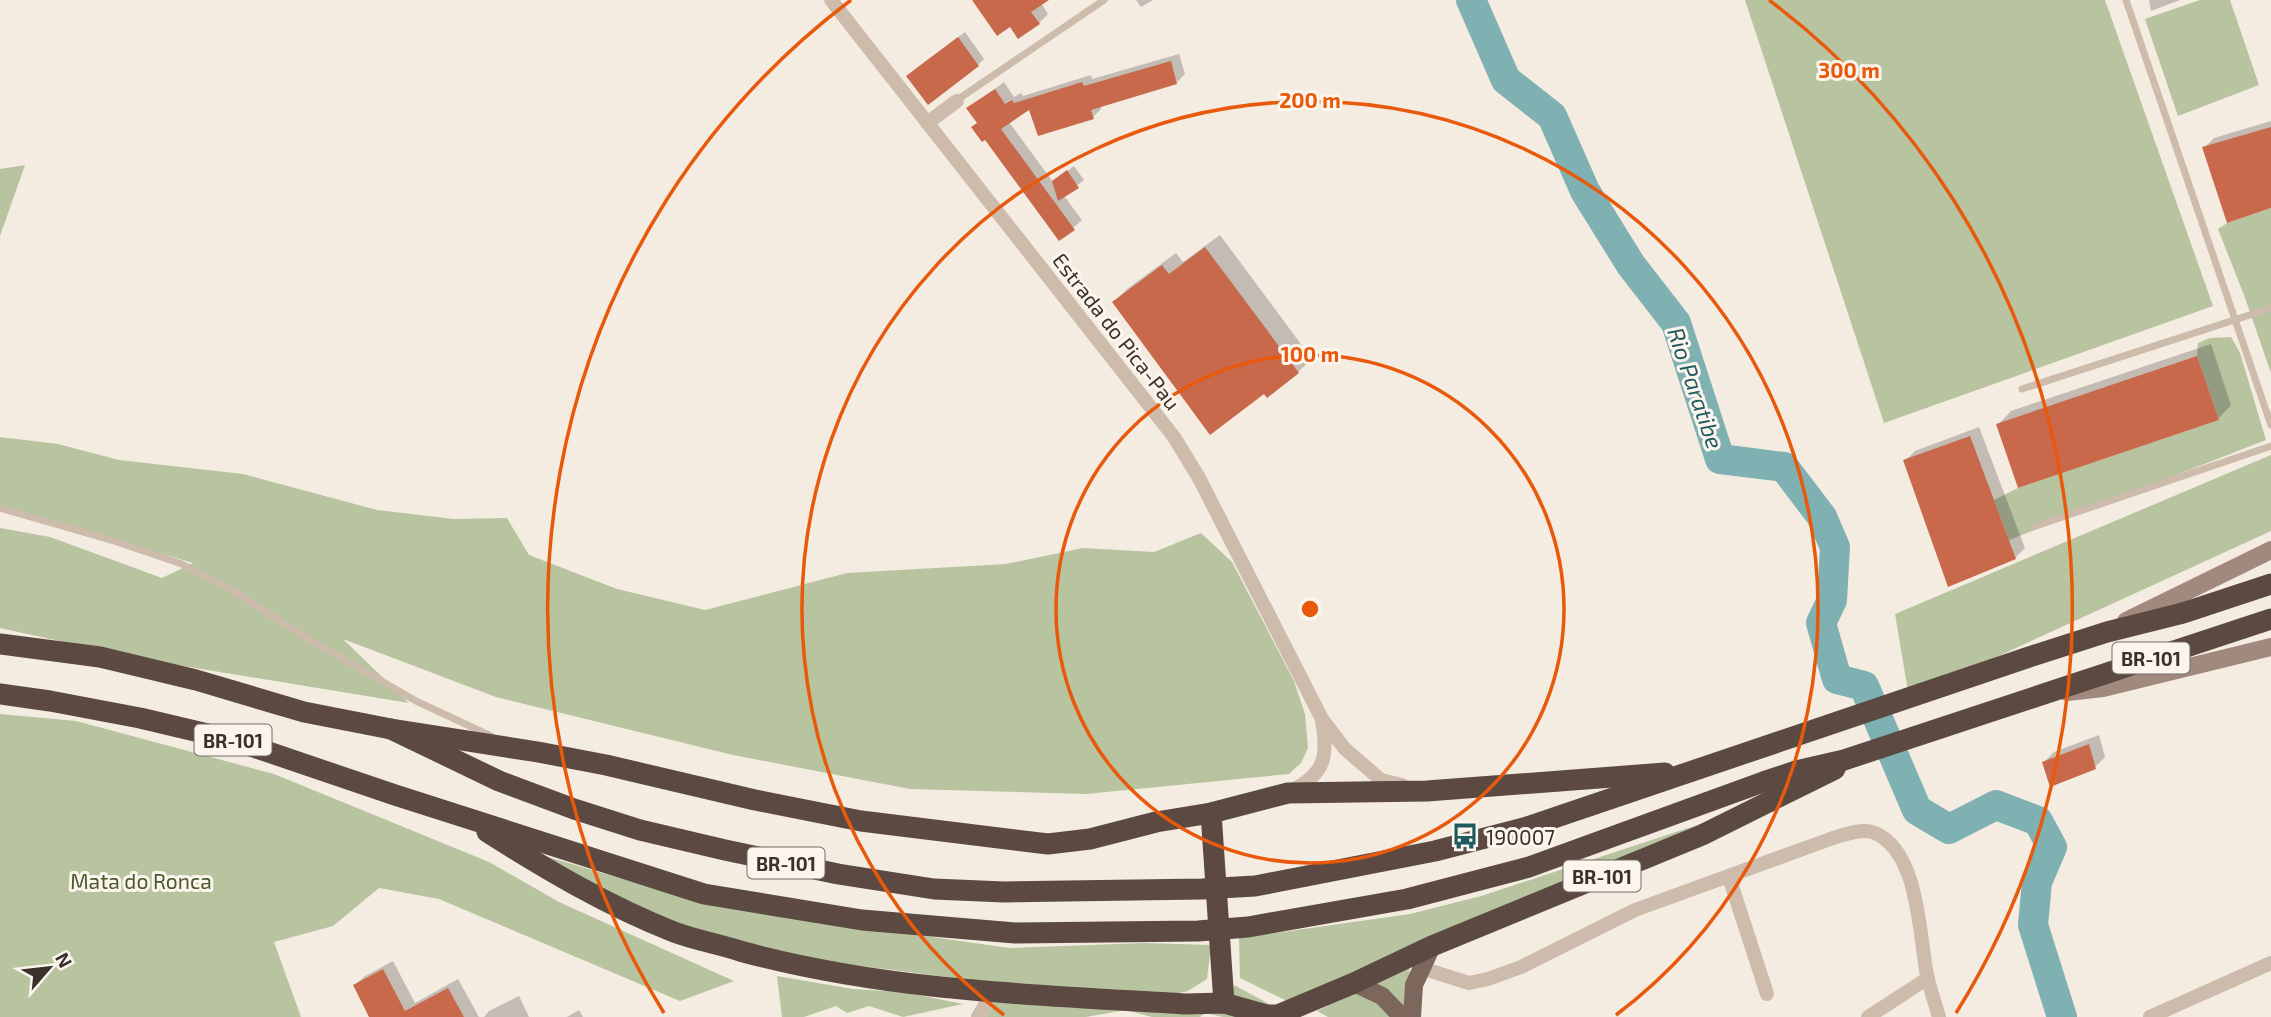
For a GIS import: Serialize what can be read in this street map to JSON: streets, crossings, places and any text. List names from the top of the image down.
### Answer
{
  "streets": {
    "highway": ["BR-101"],
    "street": ["Estrada do Pica-Pau"]
  },
  "water": ["Rio Paratibe"],
  "parks": ["Mata do Ronca"],
  "places": {
    "bus stop": ["190007"]
  },
  "north": "top right",
  "rings": ["300 m", "200 m", "100 m"]
}
